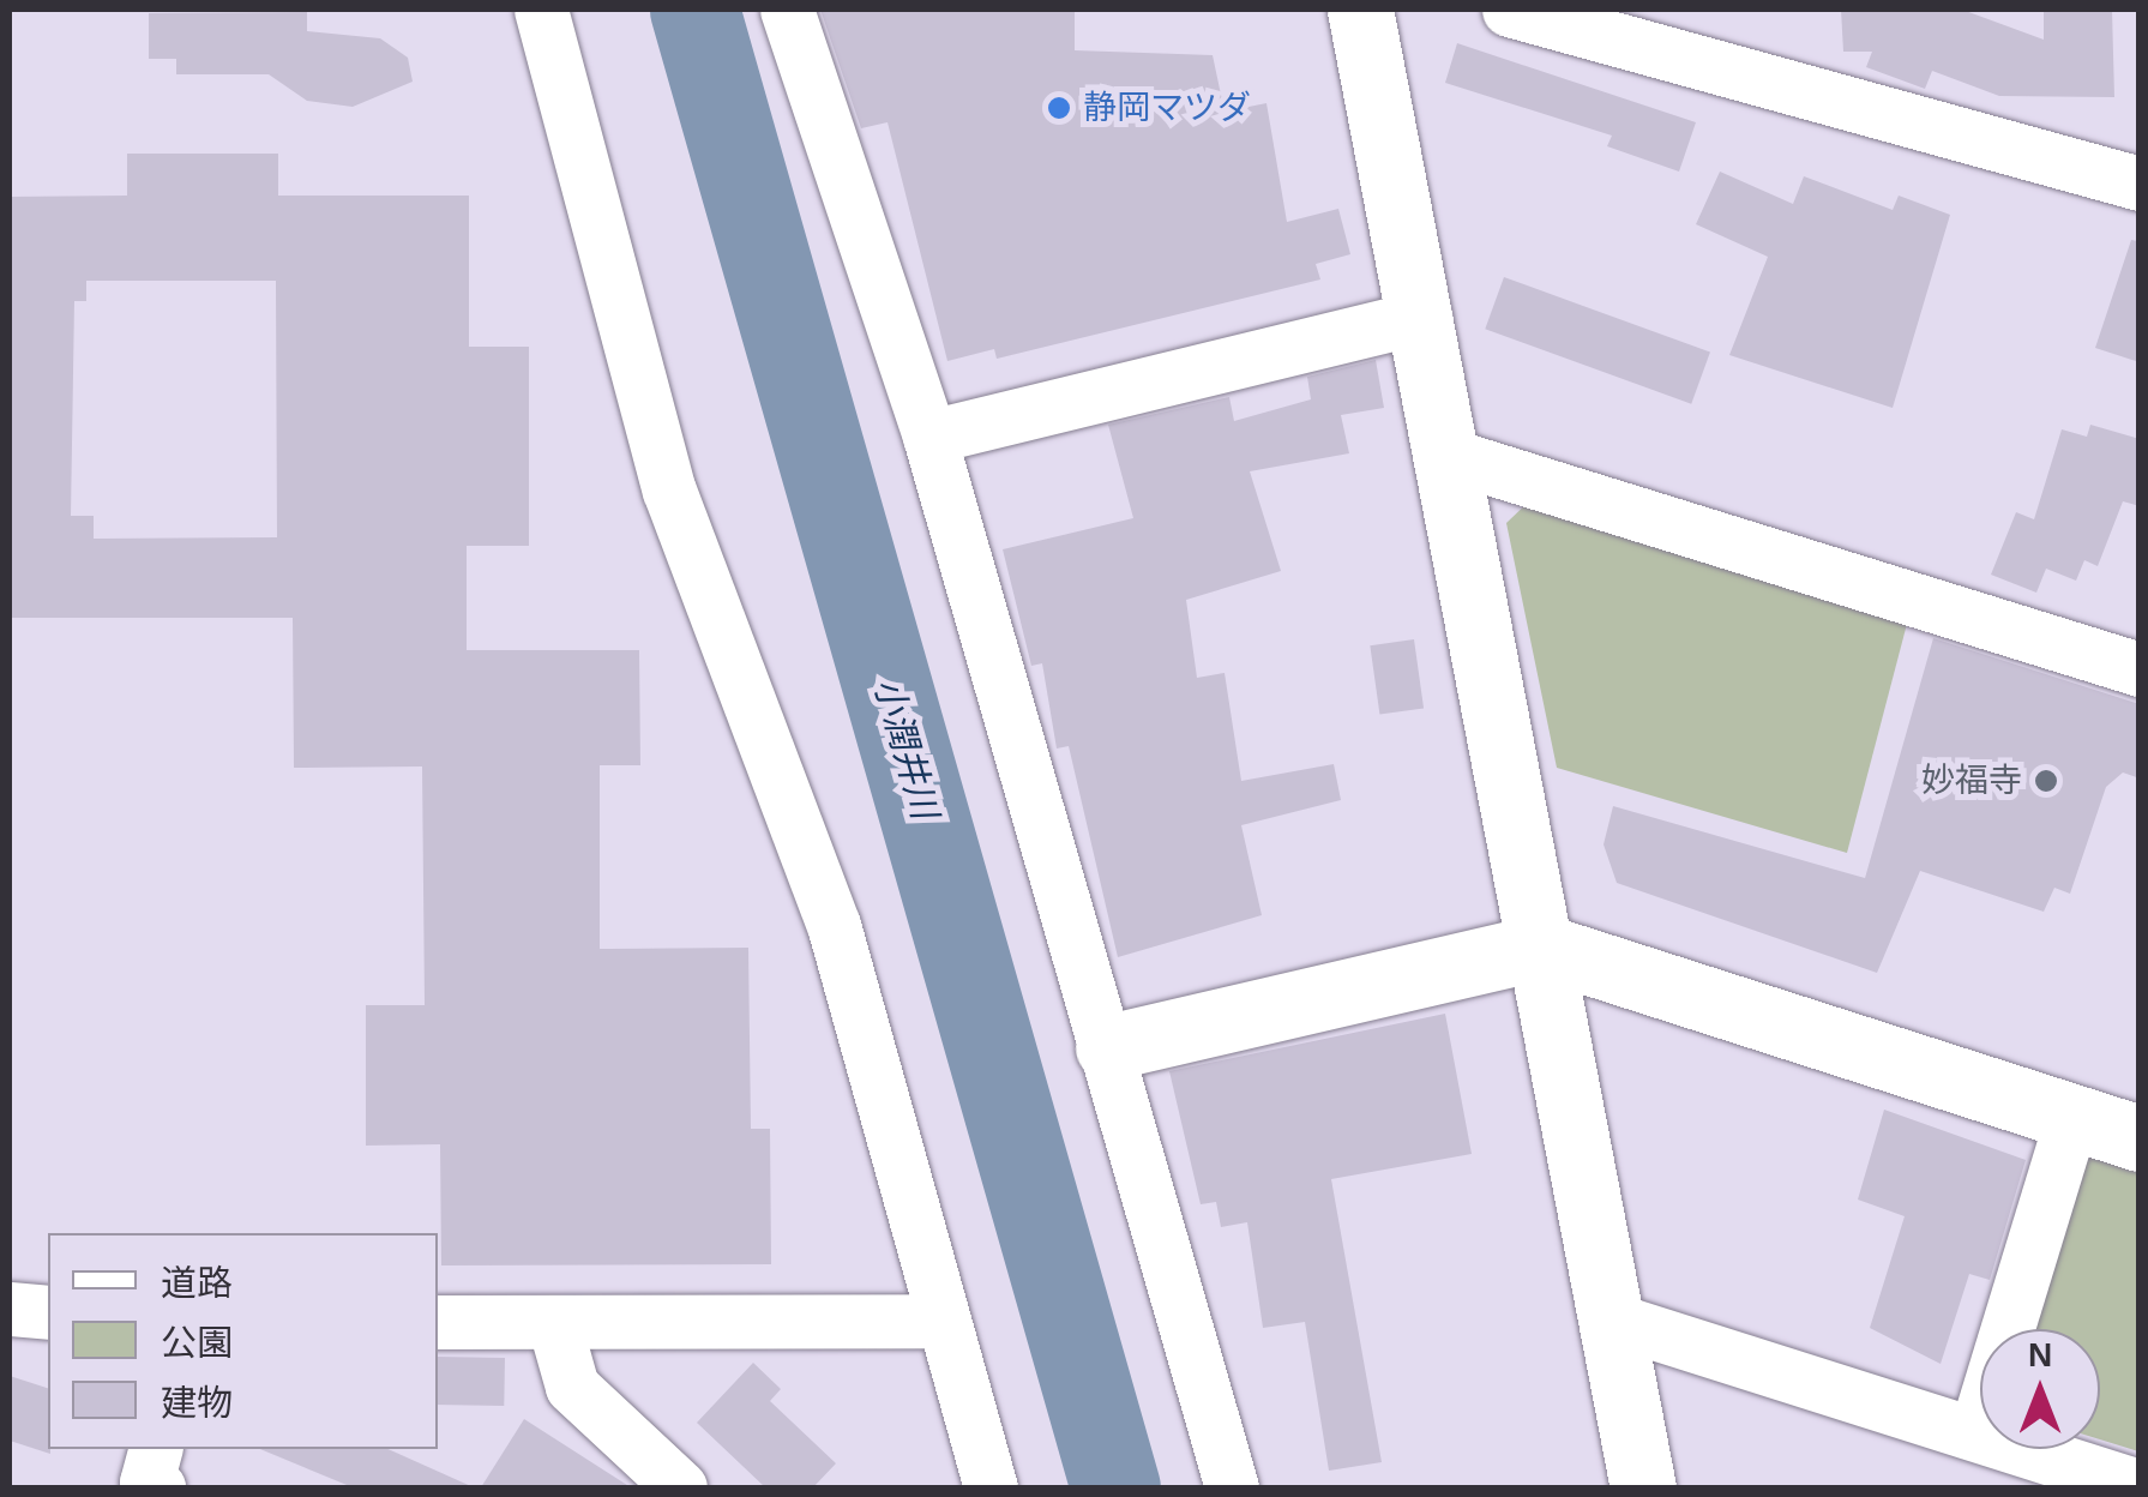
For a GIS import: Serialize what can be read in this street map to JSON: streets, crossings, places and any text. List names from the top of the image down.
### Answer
{
  "water": ["小潤井川"],
  "places": ["静岡マツダ", "妙福寺"],
  "legend": ["道路", "公園", "建物"],
  "north": "top"
}
